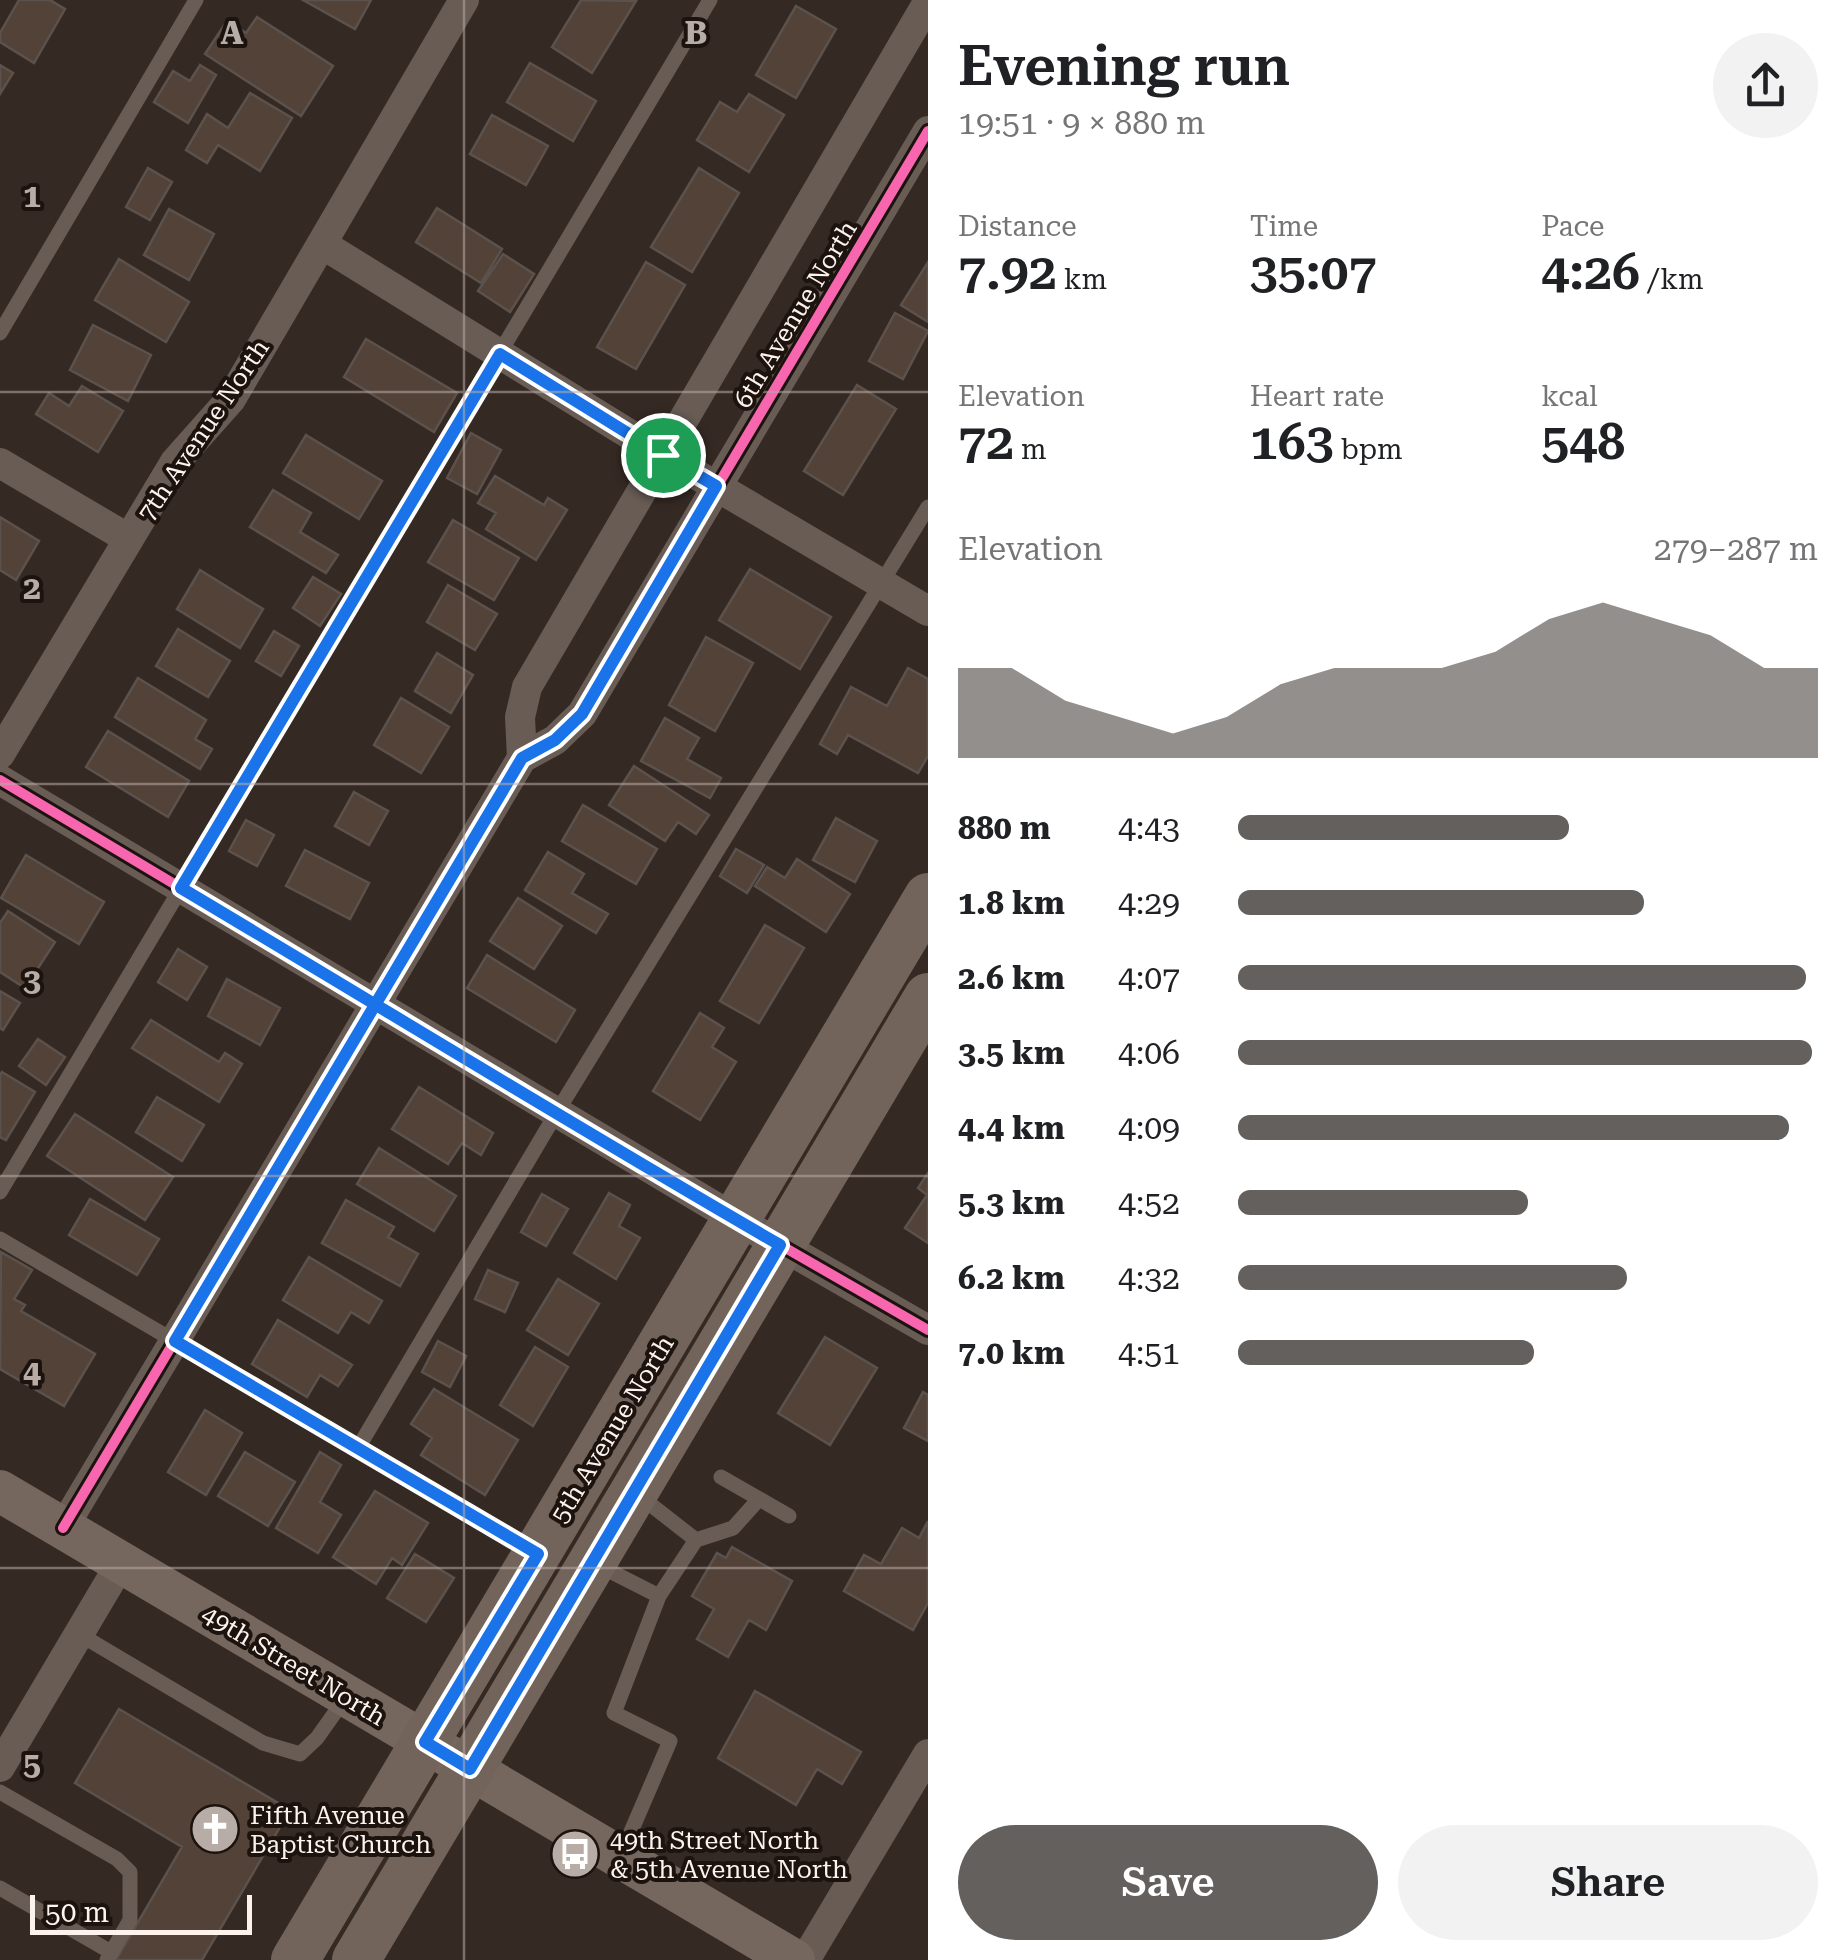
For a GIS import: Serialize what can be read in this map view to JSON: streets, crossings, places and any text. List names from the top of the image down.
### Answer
{
  "streets": {
    "main road": ["5th Avenue North", "49th Street North"],
    "street": ["6th Avenue North", "7th Avenue North"]
  },
  "crossings": [
    ["6th Avenue North", "49th Street North"],
    ["5th Avenue North", "49th Street North"]
  ],
  "places": {
    "church": ["Fifth Avenue Baptist Church"],
    "bus stop": ["49th Street North & 5th Avenue North"]
  },
  "scale_bar": "50 m",
  "page": {
    "heading": ["Evening run", "19:51 · 9 × 880 m"],
    "stats": [
      ["Distance", "7.92 km"],
      ["Time", "35:07"],
      ["Pace", "4:26 /km"],
      ["Elevation", "72 m"],
      ["Heart rate", "163 bpm"],
      ["kcal", "548"]
    ],
    "chart": ["Elevation", "279–287 m"],
    "list": [
      {
        "name": "880 m",
        "note": "4:43"
      },
      {
        "name": "1.8 km",
        "note": "4:29"
      },
      {
        "name": "2.6 km",
        "note": "4:07"
      },
      {
        "name": "3.5 km",
        "note": "4:06"
      },
      {
        "name": "4.4 km",
        "note": "4:09"
      },
      {
        "name": "5.3 km",
        "note": "4:52"
      },
      {
        "name": "6.2 km",
        "note": "4:32"
      },
      {
        "name": "7.0 km",
        "note": "4:51"
      }
    ],
    "buttons": ["Save", "Share"],
    "scale": "50 m"
  },
  "grid": {
    "columns": ["A", "B"],
    "rows": [
      "1",
      "2",
      "3",
      "4",
      "5"
    ]
  }
}
